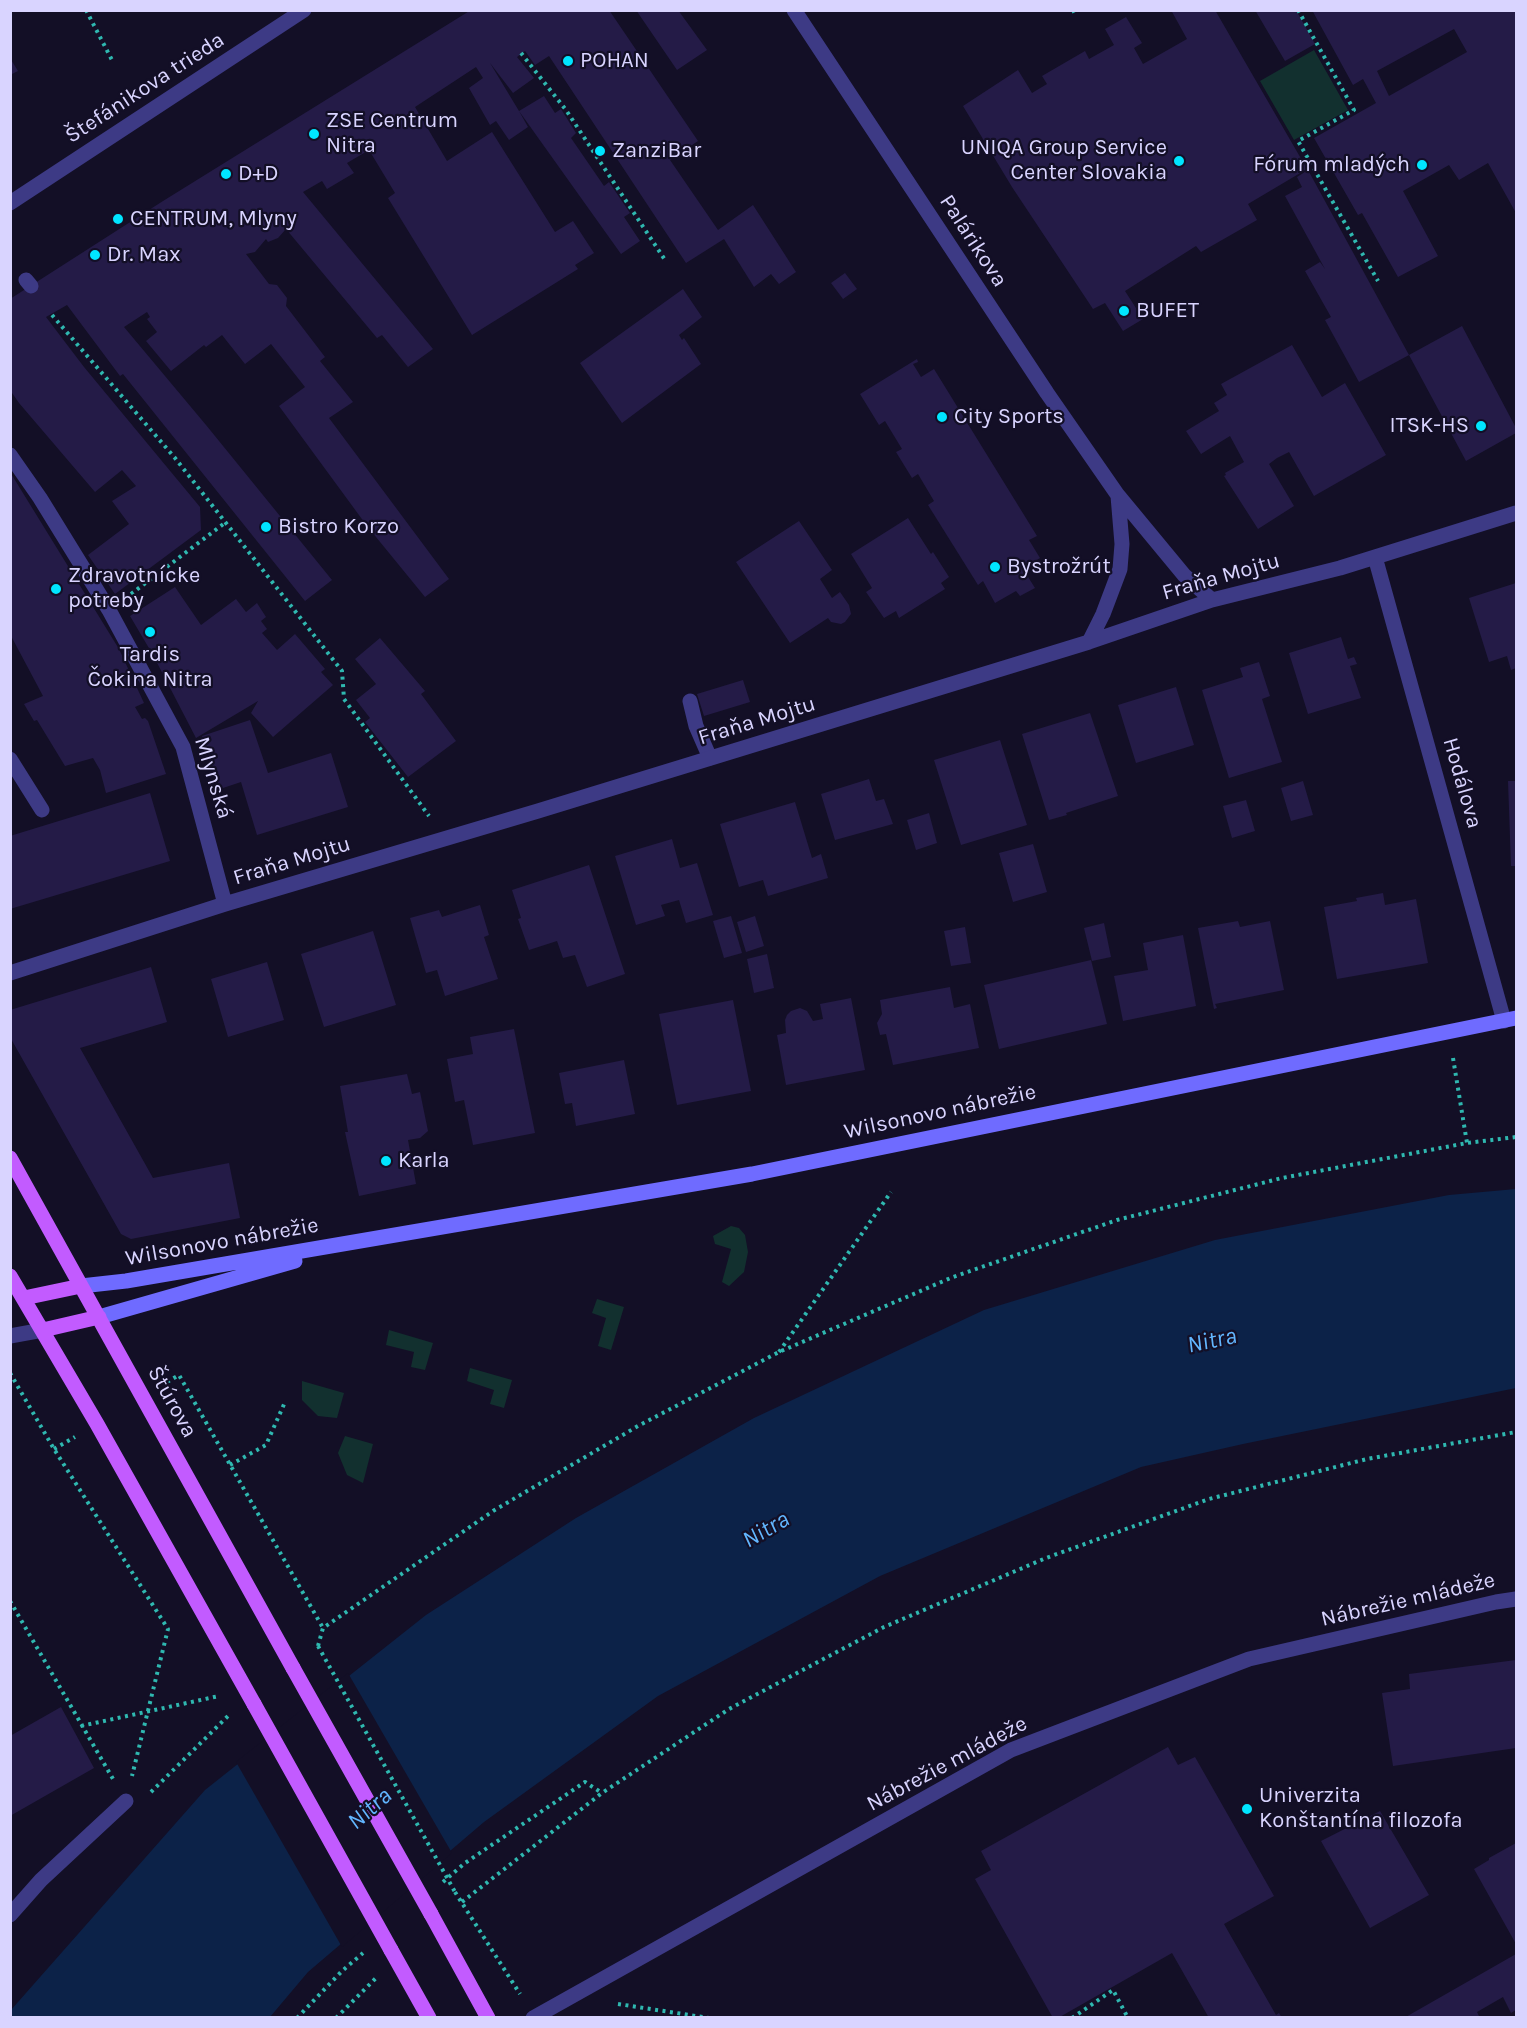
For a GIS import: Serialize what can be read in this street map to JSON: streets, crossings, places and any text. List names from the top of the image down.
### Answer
{
  "streets": {
    "main road": ["Štúrova"],
    "street": [
      "Štefánikova trieda",
      "Palárikova",
      "Fraňa Mojtu",
      "Mlynská",
      "Hodálova",
      "Wilsonovo nábrežie",
      "Nábrežie mládeže"
    ]
  },
  "crossings": [
    ["Palárikova", "Fraňa Mojtu"],
    ["Fraňa Mojtu", "Mlynská"],
    ["Fraňa Mojtu", "Hodálova"],
    ["Hodálova", "Wilsonovo nábrežie"],
    ["Wilsonovo nábrežie", "Štúrova"]
  ],
  "water": ["Nitra"],
  "places": [
    "POHAN",
    "ZSE Centrum Nitra",
    "ZanziBar",
    "UNIQA Group Service Center Slovakia",
    "Fórum mladých",
    "D+D",
    "CENTRUM, Mlyny",
    "Dr. Max",
    "BUFET",
    "City Sports",
    "ITSK-HS",
    "Bistro Korzo",
    "Bystrožrút",
    "Zdravotnícke potreby",
    "Tardis Čokina Nitra",
    "Karla",
    "Univerzita Konštantína filozofa"
  ]
}
